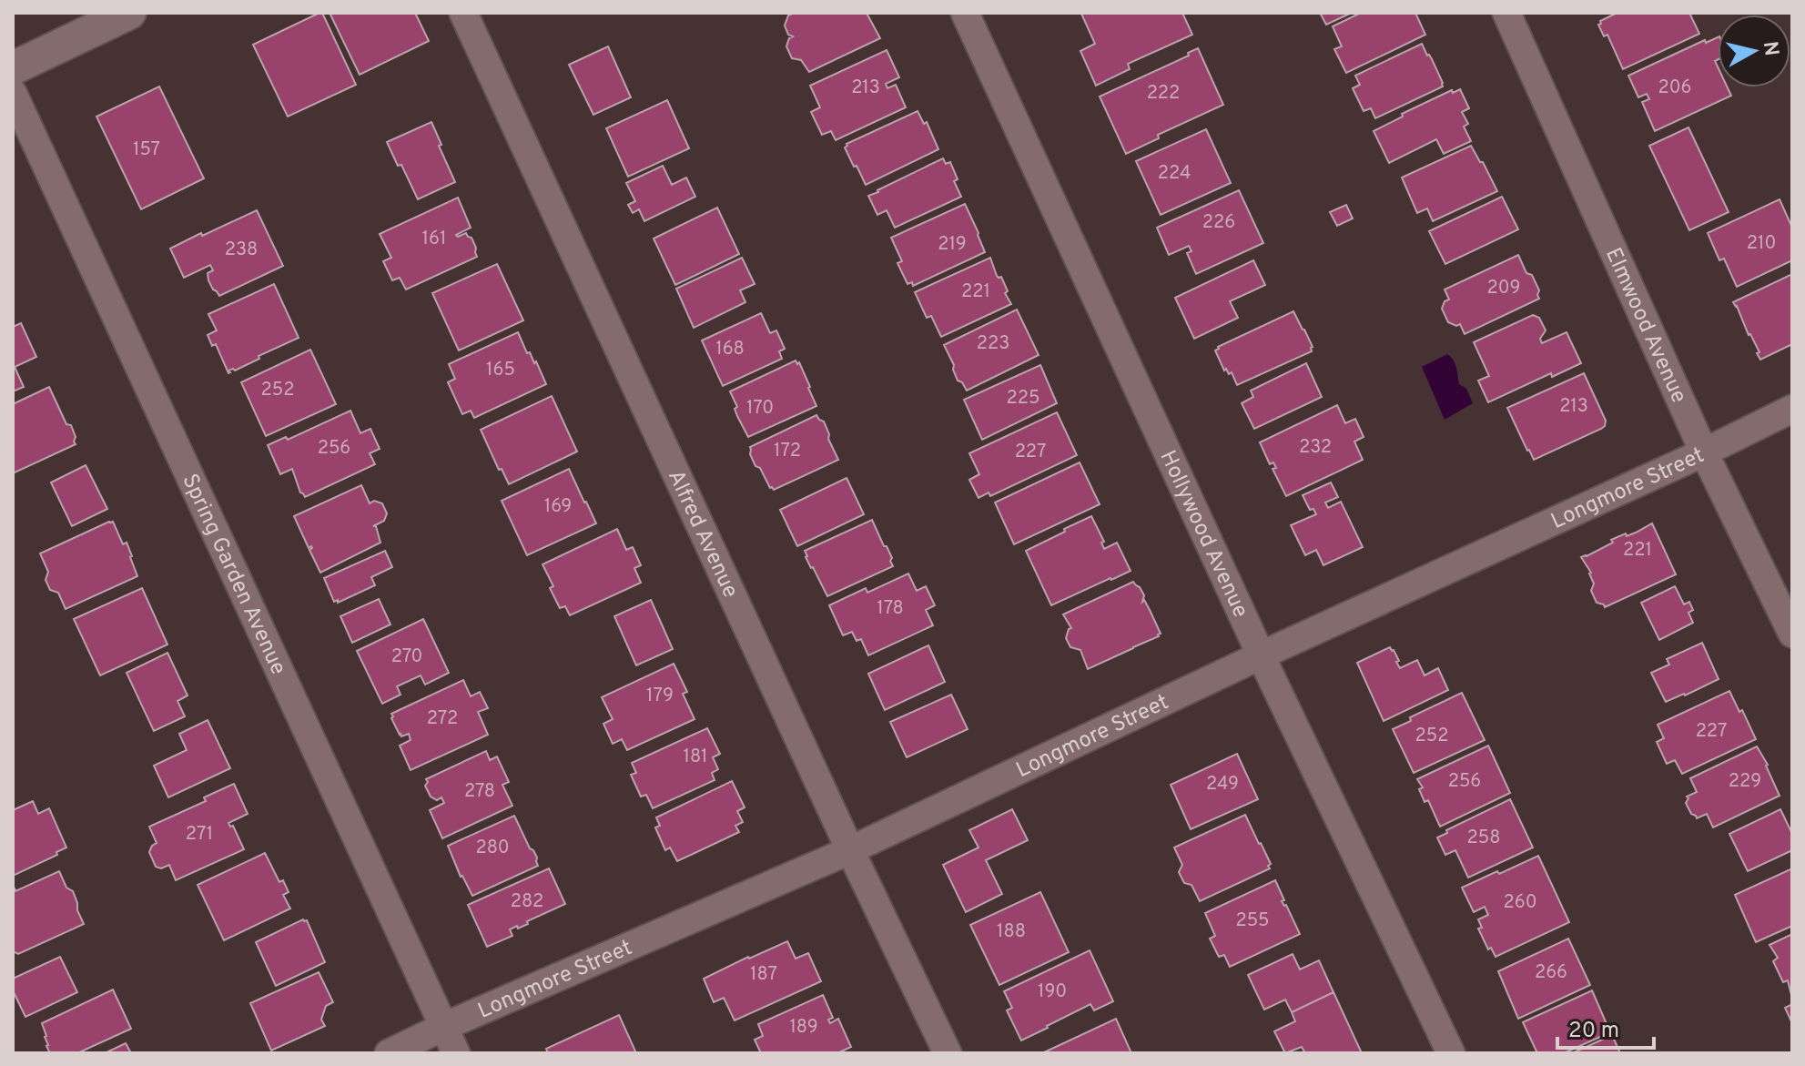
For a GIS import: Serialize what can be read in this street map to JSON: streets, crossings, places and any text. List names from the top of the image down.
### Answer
{
  "streets": {
    "street": [
      "Elmwood Avenue",
      "Longmore Street",
      "Alfred Avenue",
      "Hollywood Avenue",
      "Spring Garden Avenue"
    ]
  },
  "crossings": [
    ["Elmwood Avenue", "Longmore Street"],
    ["Longmore Street", "Alfred Avenue"],
    ["Longmore Street", "Hollywood Avenue"],
    ["Longmore Street", "Spring Garden Avenue"]
  ],
  "house_numbers": [
    "213",
    "206",
    "222",
    "157",
    "224",
    "226",
    "161",
    "210",
    "219",
    "238",
    "209",
    "221",
    "223",
    "168",
    "165",
    "252",
    "225",
    "213",
    "170",
    "232",
    "256",
    "172",
    "227",
    "169",
    "221",
    "178",
    "270",
    "179",
    "272",
    "227",
    "252",
    "181",
    "256",
    "229",
    "249",
    "278",
    "271",
    "258",
    "280",
    "282",
    "260",
    "255",
    "188",
    "266",
    "187",
    "190",
    "189"
  ],
  "scale_bar": "20 m",
  "north": "right"
}
